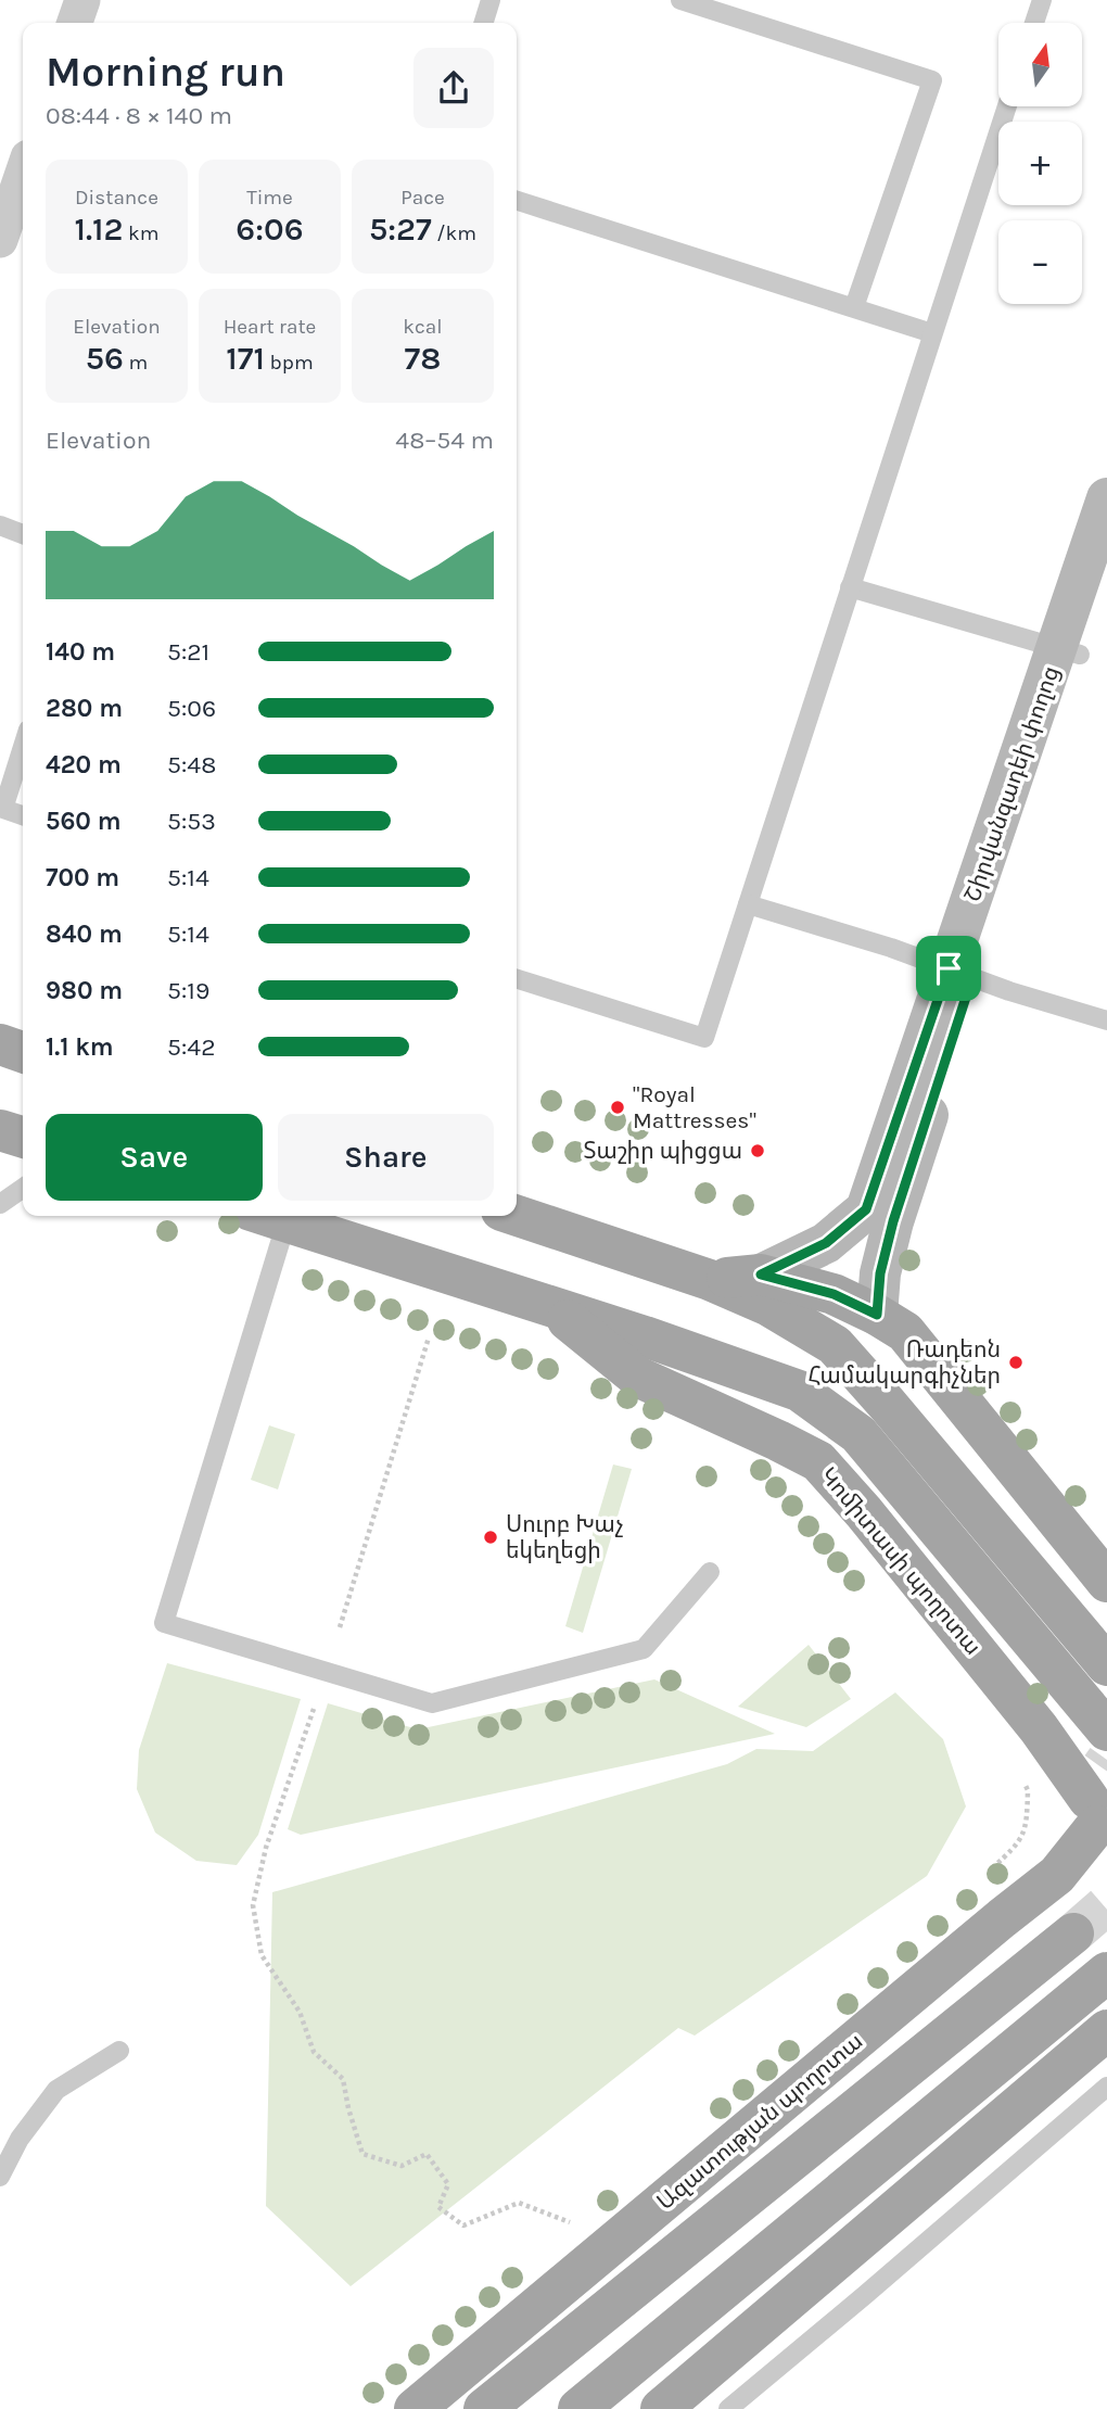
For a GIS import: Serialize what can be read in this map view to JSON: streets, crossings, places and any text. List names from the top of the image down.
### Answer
{
  "streets": {
    "main road": ["Կոմիտասի պողոտա", "Ազատության պողոտա"],
    "street": ["Շիրվանզադեի փողոց"]
  },
  "crossings": [
    ["Կոմիտասի պողոտա", "Ազատության պողոտա"]
  ],
  "places": [
    "\"Royal Mattresses\"",
    "Տաշիր պիցցա",
    "Ռադեոն Համակարգիչներ",
    "Սուրբ Խաչ եկեղեցի"
  ],
  "north": "top",
  "page": {
    "map_buttons": ["+", "−"],
    "heading": ["Morning run", "08:44 · 8 × 140 m"],
    "stats": [
      ["Distance", "1.12 km"],
      ["Time", "6:06"],
      ["Pace", "5:27 /km"],
      ["Elevation", "56 m"],
      ["Heart rate", "171 bpm"],
      ["kcal", "78"]
    ],
    "chart": ["Elevation", "48–54 m"],
    "list": [
      {
        "name": "140 m",
        "note": "5:21"
      },
      {
        "name": "280 m",
        "note": "5:06"
      },
      {
        "name": "420 m",
        "note": "5:48"
      },
      {
        "name": "560 m",
        "note": "5:53"
      },
      {
        "name": "700 m",
        "note": "5:14"
      },
      {
        "name": "840 m",
        "note": "5:14"
      },
      {
        "name": "980 m",
        "note": "5:19"
      },
      {
        "name": "1.1 km",
        "note": "5:42"
      }
    ],
    "buttons": ["Save", "Share"]
  }
}
